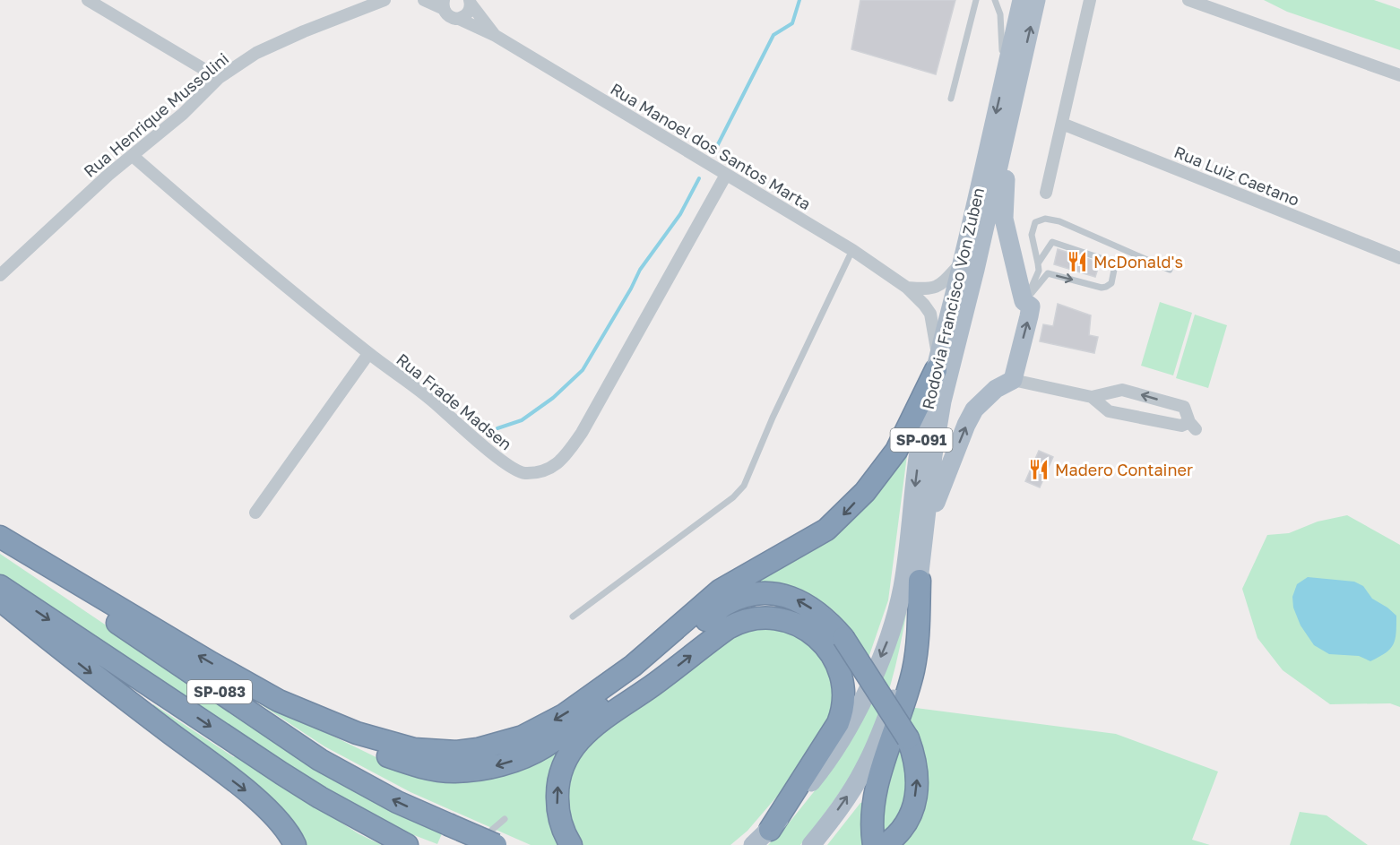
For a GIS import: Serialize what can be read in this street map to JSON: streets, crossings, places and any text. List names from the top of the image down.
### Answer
{
  "streets": {
    "highway": ["SP-083"],
    "main road": ["Rodovia Francisco Von Zuben", "SP-091"],
    "street": [
      "Rua Henrique Mussolini",
      "Rua Manoel dos Santos Marta",
      "Rua Luiz Caetano",
      "Rua Frade Madsen"
    ]
  },
  "crossings": [
    ["Rua Henrique Mussolini", "Rua Frade Madsen"],
    ["Rua Manoel dos Santos Marta", "Rodovia Francisco Von Zuben"],
    ["Rua Manoel dos Santos Marta", "Rua Frade Madsen"]
  ],
  "places": {
    "restaurant": ["McDonald's", "Madero Container"]
  }
}
